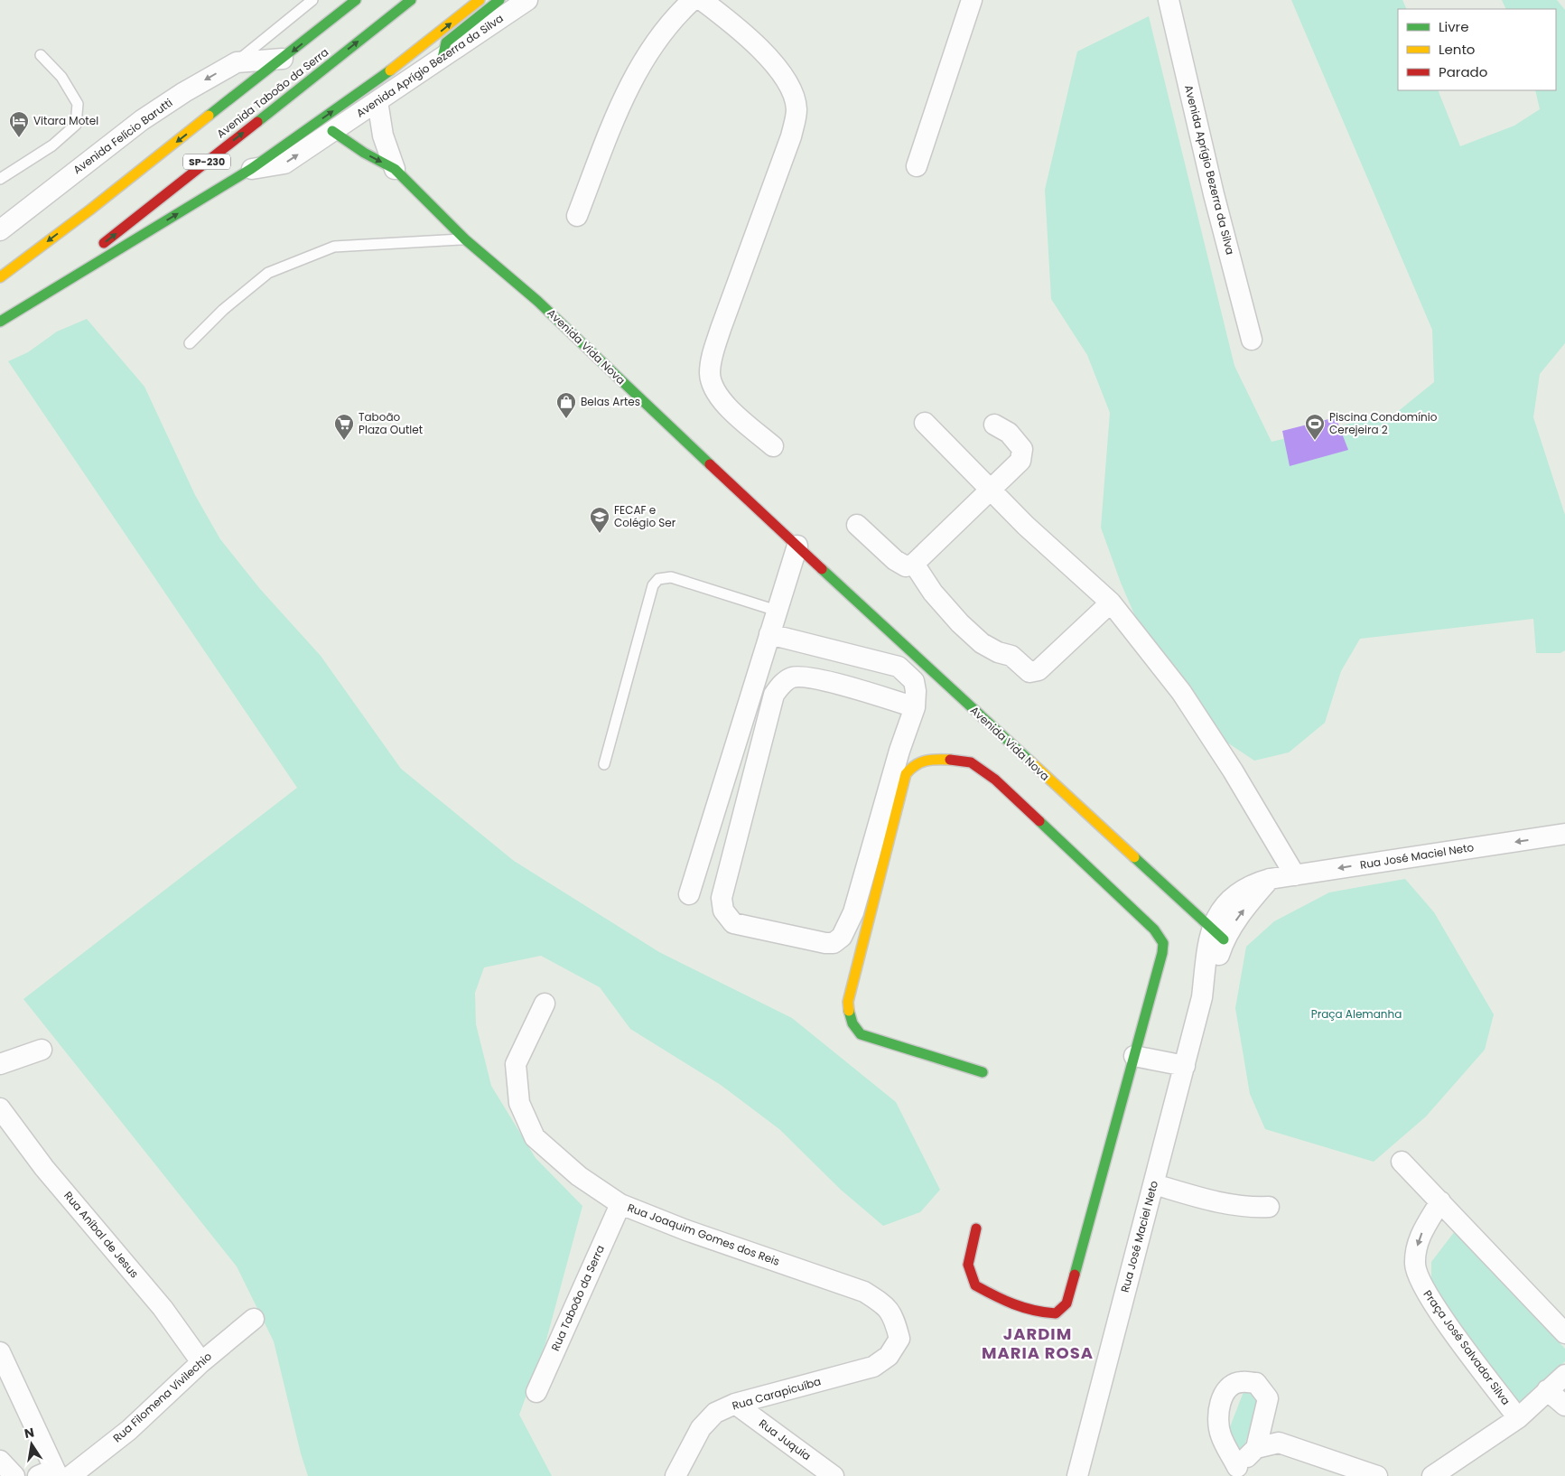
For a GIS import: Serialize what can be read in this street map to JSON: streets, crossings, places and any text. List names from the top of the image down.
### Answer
{
  "streets": {
    "main road": ["Avenida Taboão da Serra", "SP-230", "Avenida Vida Nova"],
    "street": [
      "Avenida Aprígio Bezerra da Silva",
      "Avenida Felício Barutti",
      "Rua José Maciel Neto",
      "Rua Aníbal de Jesus",
      "Rua Joaquim Gomes dos Reis",
      "Rua Taboão da Serra",
      "Praça José Salvador Silva",
      "Rua Carapicuíba",
      "Rua Filomena Vivilechio",
      "Rua Juquia"
    ]
  },
  "crossings": [
    ["Avenida Aprígio Bezerra da Silva", "Avenida Vida Nova"],
    ["Avenida Taboão da Serra", "Avenida Felício Barutti"],
    ["Avenida Vida Nova", "Rua José Maciel Neto"],
    ["Rua Aníbal de Jesus", "Rua Filomena Vivilechio"],
    ["Rua Joaquim Gomes dos Reis", "Rua Taboão da Serra"],
    ["Rua Joaquim Gomes dos Reis", "Rua Carapicuíba"],
    ["Rua Carapicuíba", "Rua Juquia"]
  ],
  "one_way": ["Avenida Felício Barutti"],
  "districts": ["JARDIM MARIA ROSA"],
  "parks": ["Praça Alemanha"],
  "places": {
    "hotel": ["Vitara Motel"],
    "shop": ["Belas Artes"],
    "supermarket": ["Taboão Plaza Outlet"],
    "sports": ["Piscina Condomínio Cerejeira 2"],
    "school or university": ["FECAF e Colégio Ser"]
  },
  "legend": ["Livre", "Lento", "Parado"],
  "north": "top"
}
